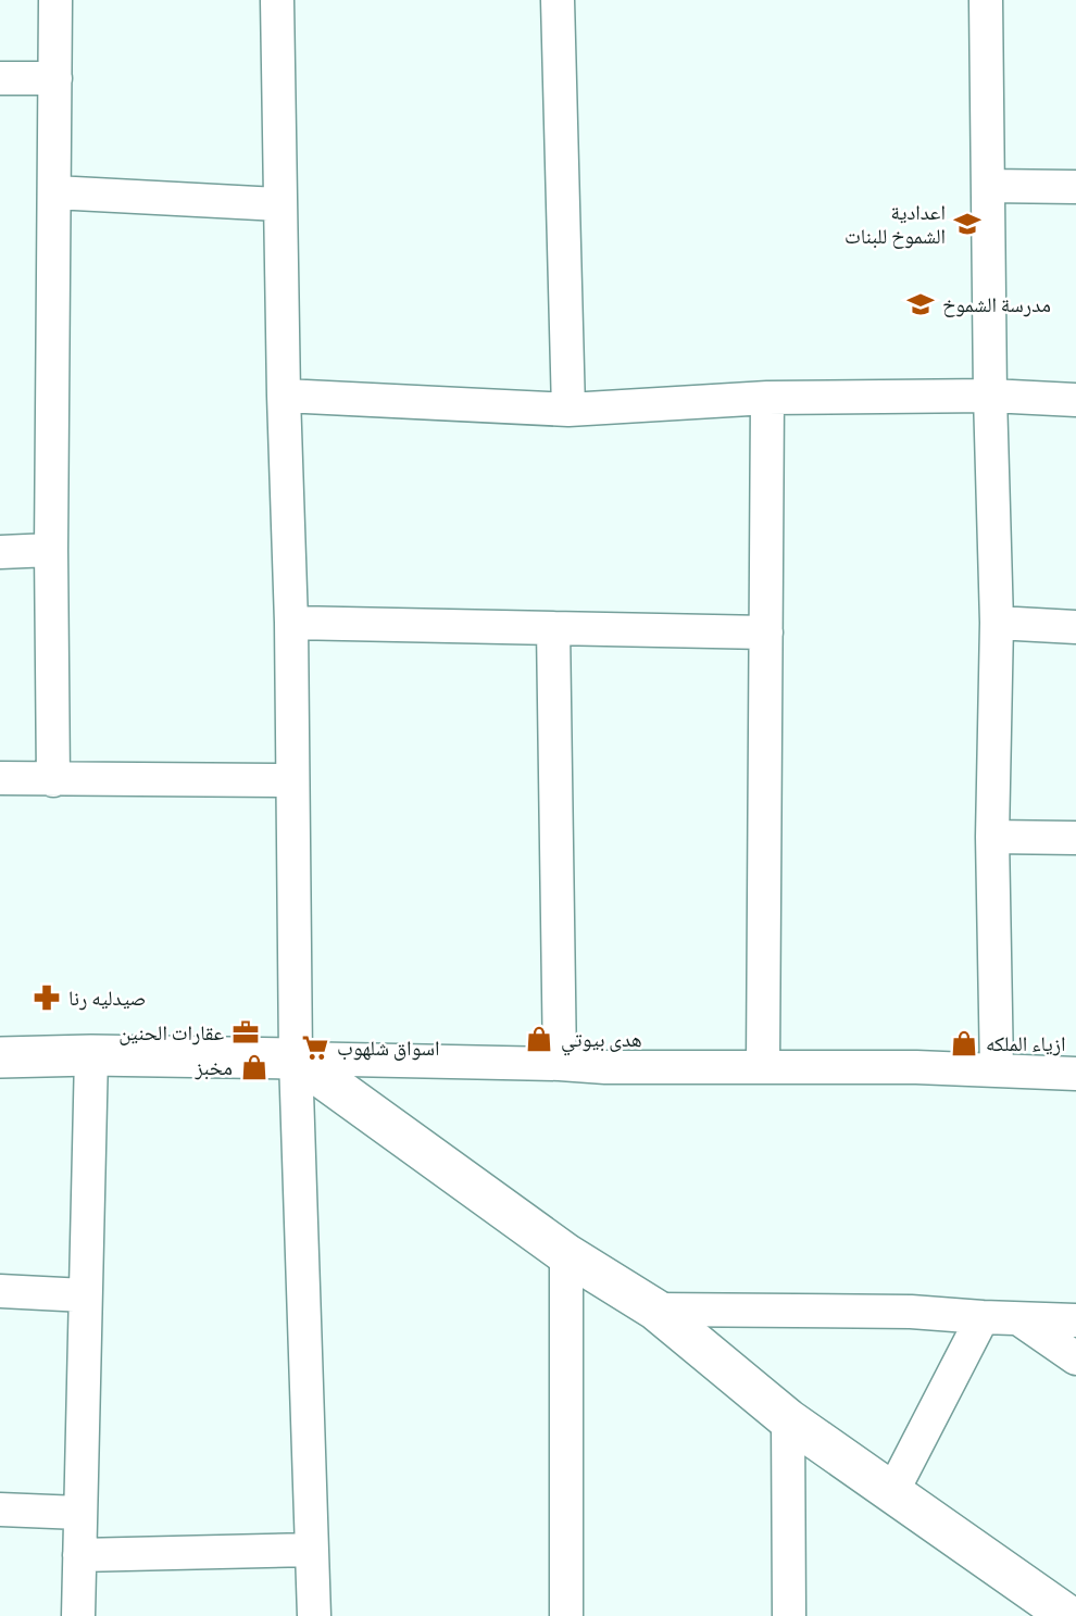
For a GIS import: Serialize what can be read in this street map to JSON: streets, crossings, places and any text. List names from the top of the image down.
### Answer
{
  "places": {
    "school or university": ["اعدادية الشموخ للبنات", "مدرسة الشموخ"],
    "pharmacy": ["صيدليه رنا"],
    "office": ["عقارات الحنين"],
    "shop": ["هدى بيوتي", "ازياء الملكه", "مخبز"],
    "supermarket": ["اسواق شلهوب"]
  }
}
